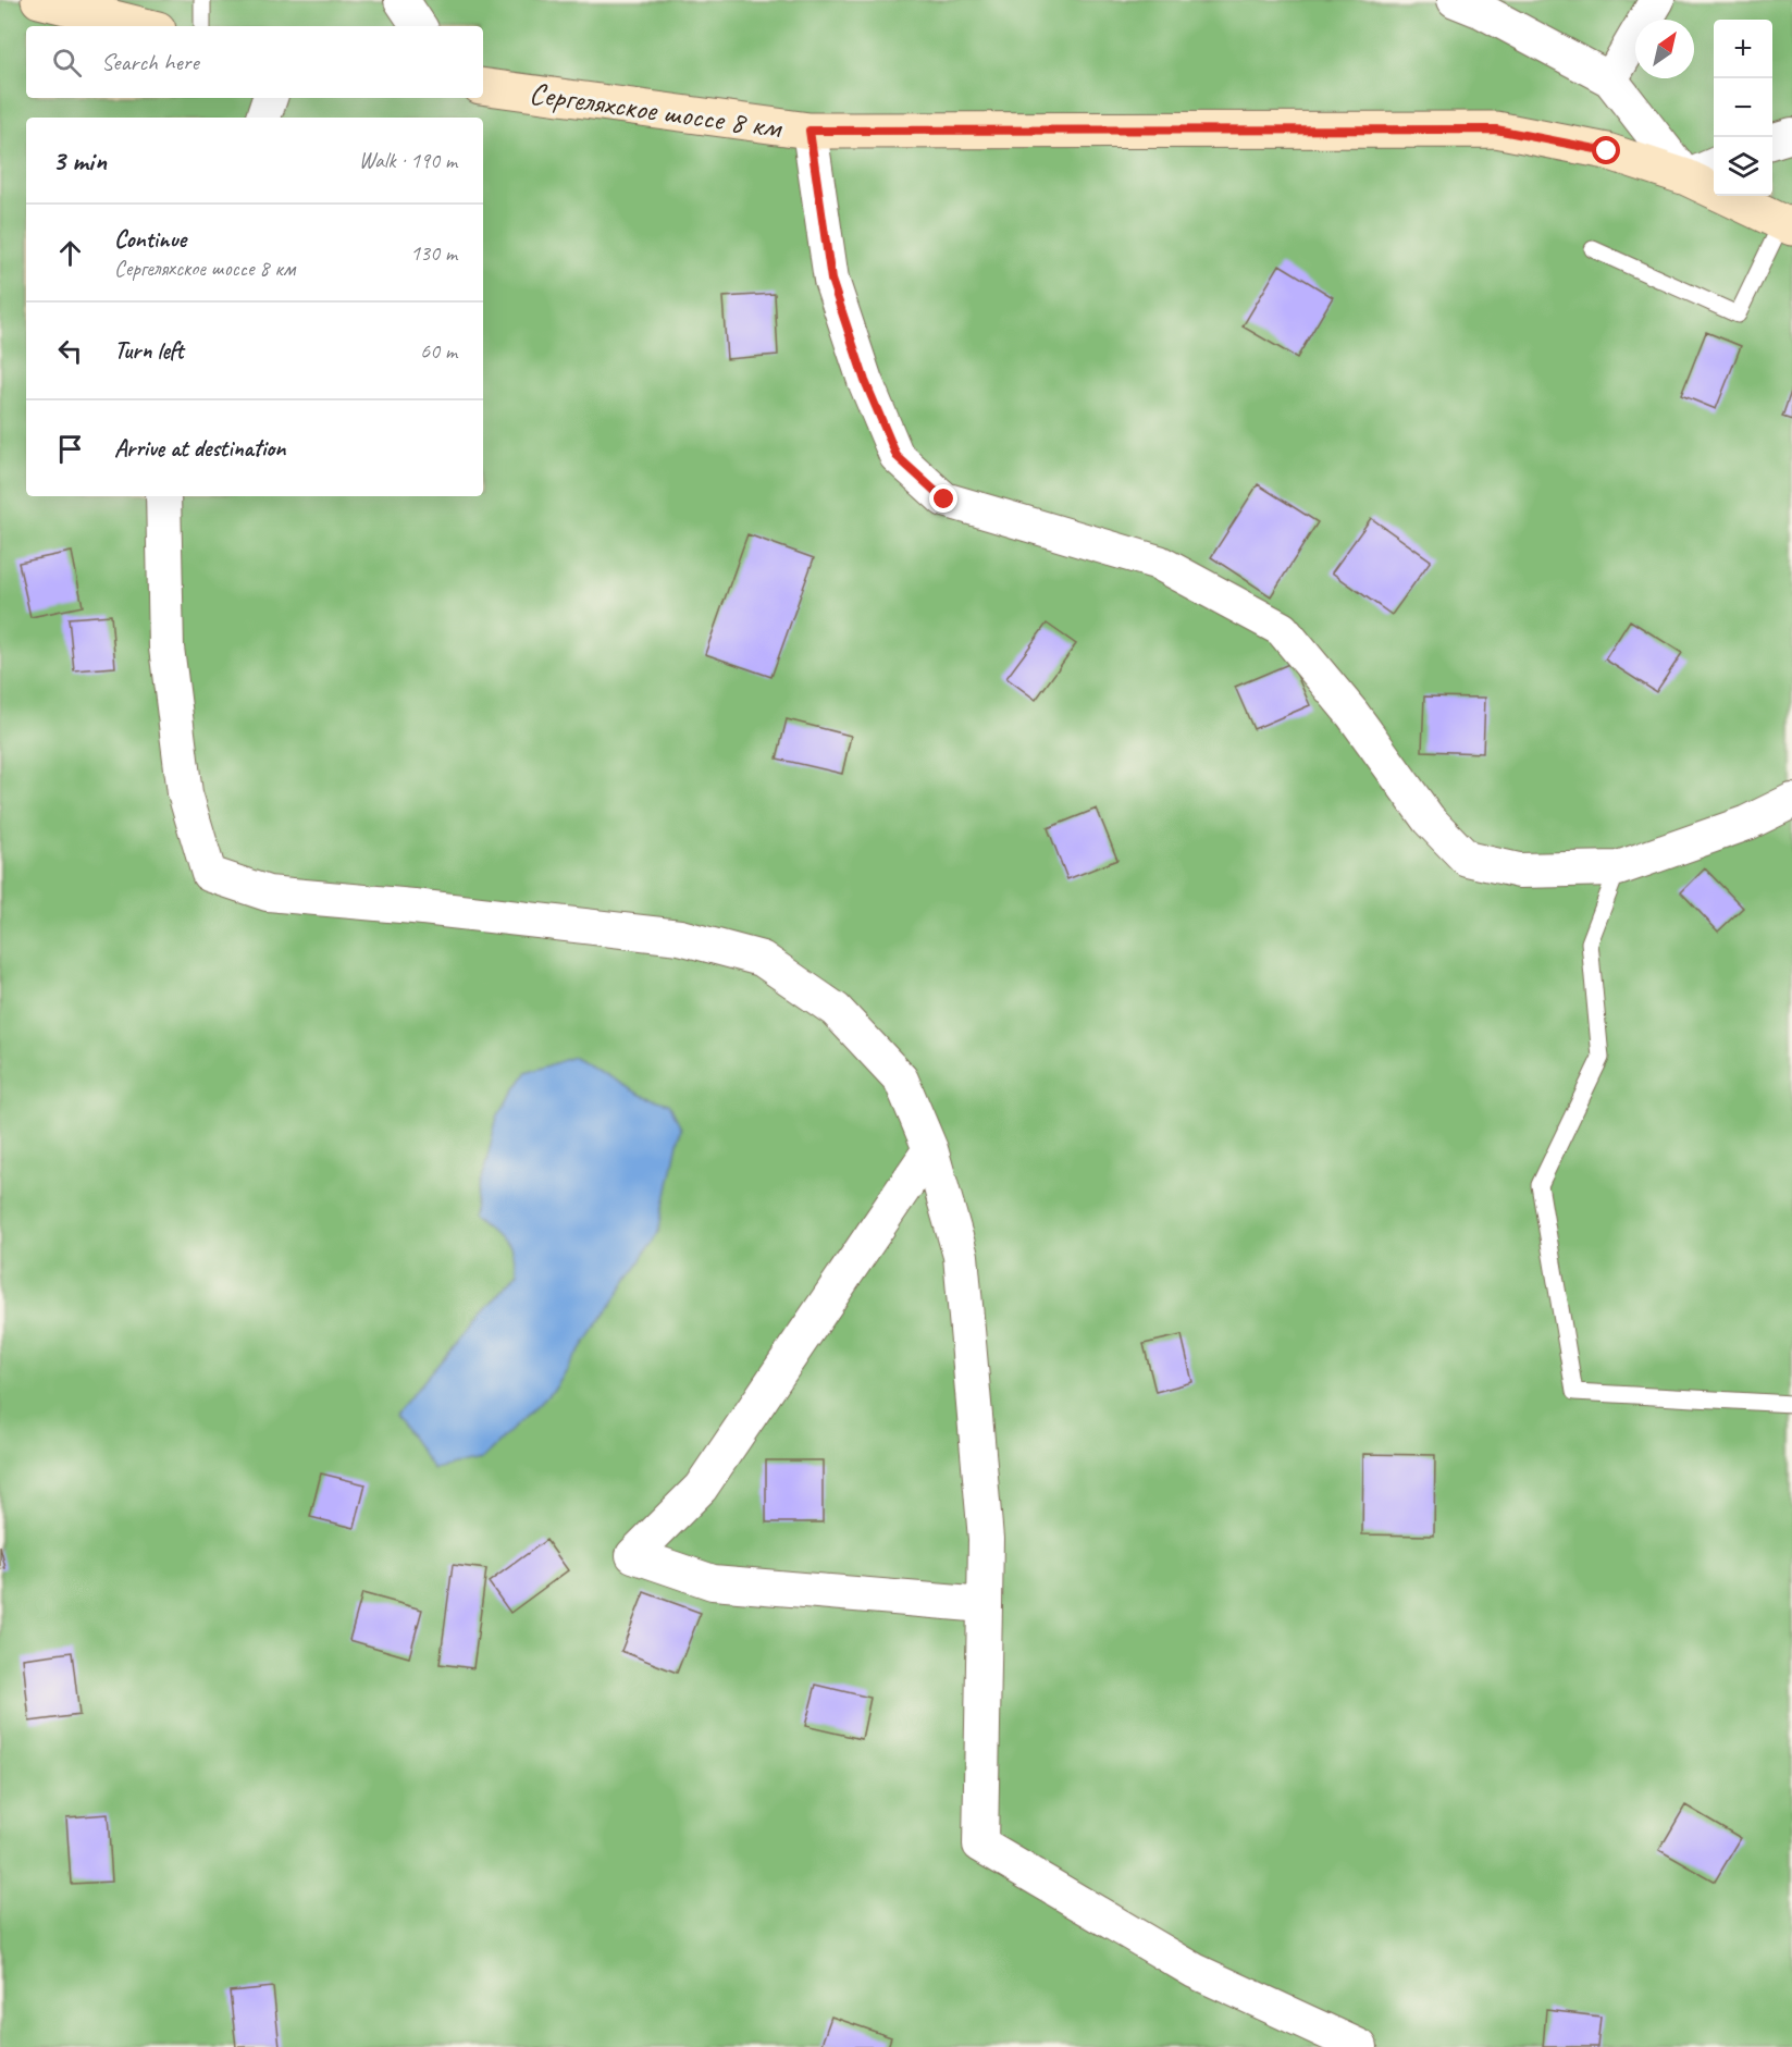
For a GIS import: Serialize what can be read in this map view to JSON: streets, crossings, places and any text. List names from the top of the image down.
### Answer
{
  "streets": {
    "main road": ["Сергеляхское шоссе 8 км"]
  },
  "north": "top right",
  "page": {
    "map_buttons": ["+", "−"],
    "search": "Search here",
    "heading": ["3 min", "Walk · 190 m"],
    "list": [
      ["Continue", "Сергеляхское шоссе 8 км", "130 m"],
      ["Turn left", "60 m"],
      "Arrive at destination"
    ]
  }
}
